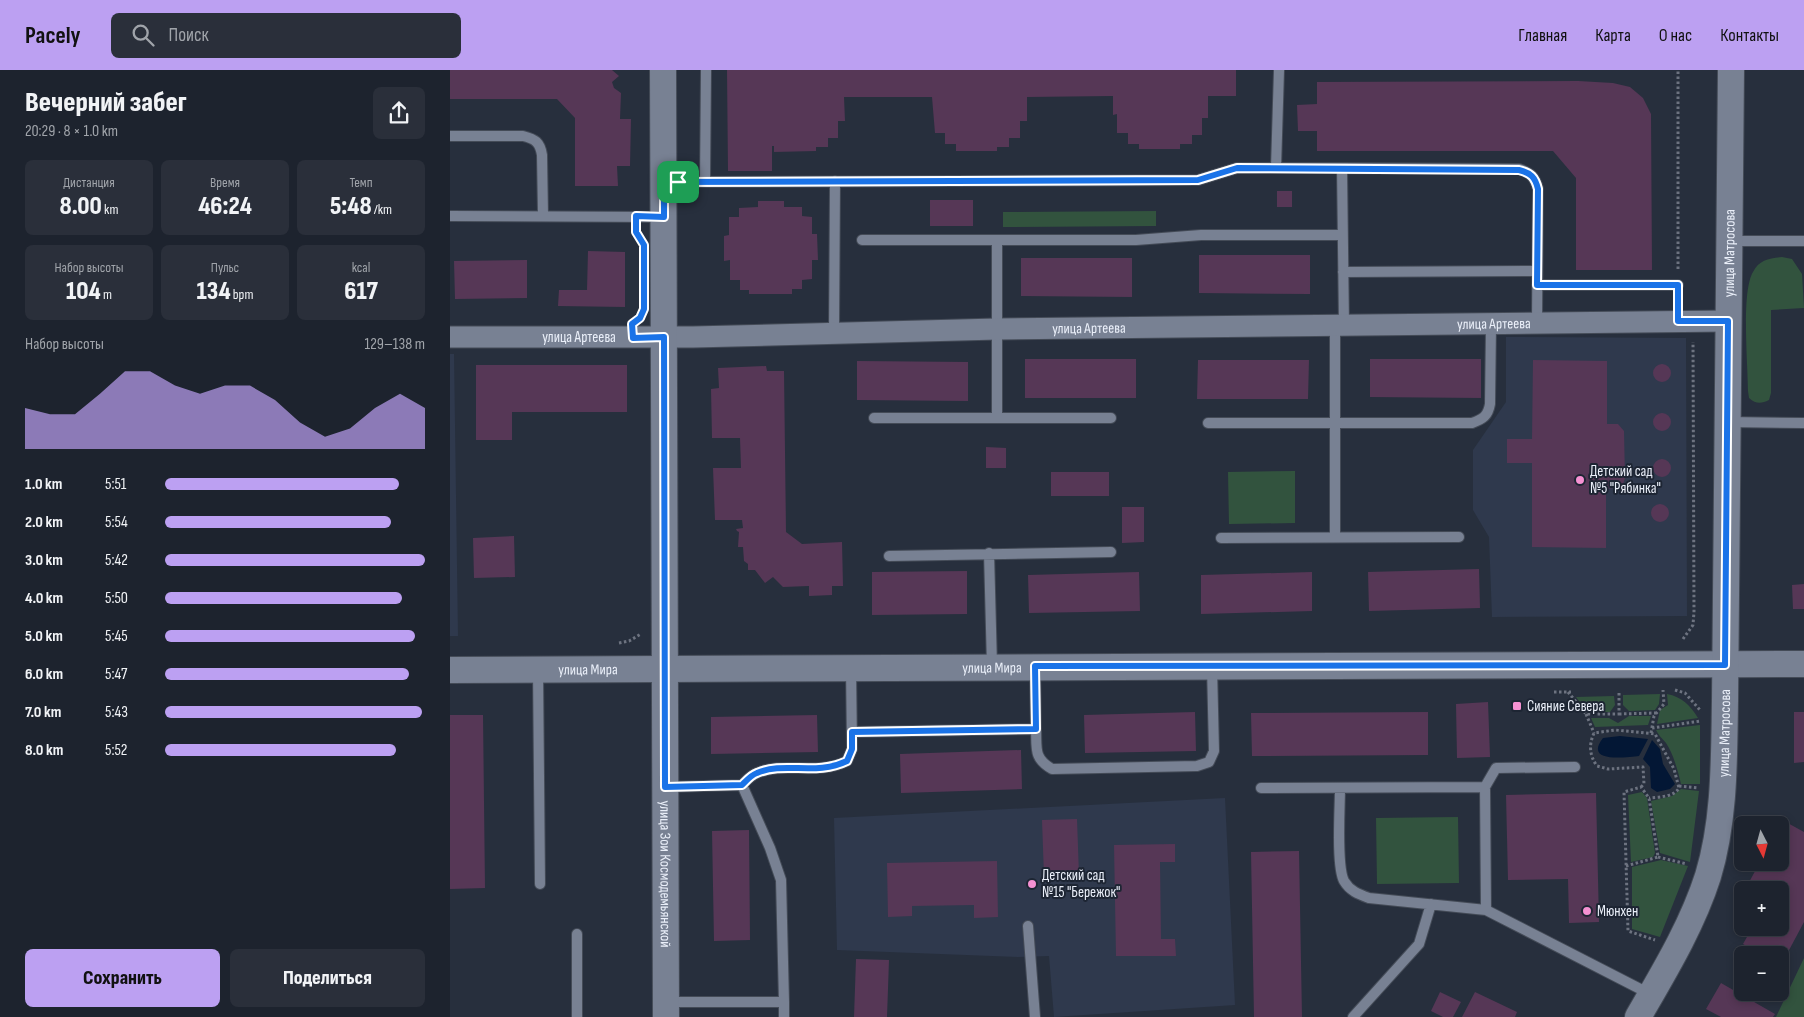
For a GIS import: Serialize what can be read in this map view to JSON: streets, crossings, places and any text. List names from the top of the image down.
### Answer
{
  "streets": {
    "street": [
      "улица Матросова",
      "улица Артеева",
      "улица Мира",
      "улица Зои Космодемьянской"
    ]
  },
  "crossings": [
    ["улица Матросова", "улица Артеева"],
    ["улица Матросова", "улица Мира"],
    ["улица Артеева", "улица Зои Космодемьянской"],
    ["улица Мира", "улица Зои Космодемьянской"]
  ],
  "places": {
    "other": ["Детский сад №5 \"Рябинка\"", "Детский сад №15 \"Бережок\"", "Мюнхен"],
    "transit": ["Сияние Cевера"]
  },
  "north": "bottom",
  "page": {
    "header": "Pacely",
    "search": "Поиск",
    "nav": [
      "Главная",
      "Карта",
      "О нас",
      "Контакты"
    ],
    "heading": ["Вечерний забег", "20:29 · 8 × 1.0 km"],
    "stats": [
      ["Дистанция", "8.00 km"],
      ["Время", "46:24"],
      ["Темп", "5:48 /km"],
      ["Набор высоты", "104 m"],
      ["Пульс", "134 bpm"],
      ["kcal", "617"]
    ],
    "chart": ["Набор высоты", "129–138 m"],
    "list": [
      {
        "name": "1.0 km",
        "note": "5:51"
      },
      {
        "name": "2.0 km",
        "note": "5:54"
      },
      {
        "name": "3.0 km",
        "note": "5:42"
      },
      {
        "name": "4.0 km",
        "note": "5:50"
      },
      {
        "name": "5.0 km",
        "note": "5:45"
      },
      {
        "name": "6.0 km",
        "note": "5:47"
      },
      {
        "name": "7.0 km",
        "note": "5:43"
      },
      {
        "name": "8.0 km",
        "note": "5:52"
      }
    ],
    "map_buttons": ["+", "−"],
    "buttons": ["Сохранить", "Поделиться"]
  }
}
